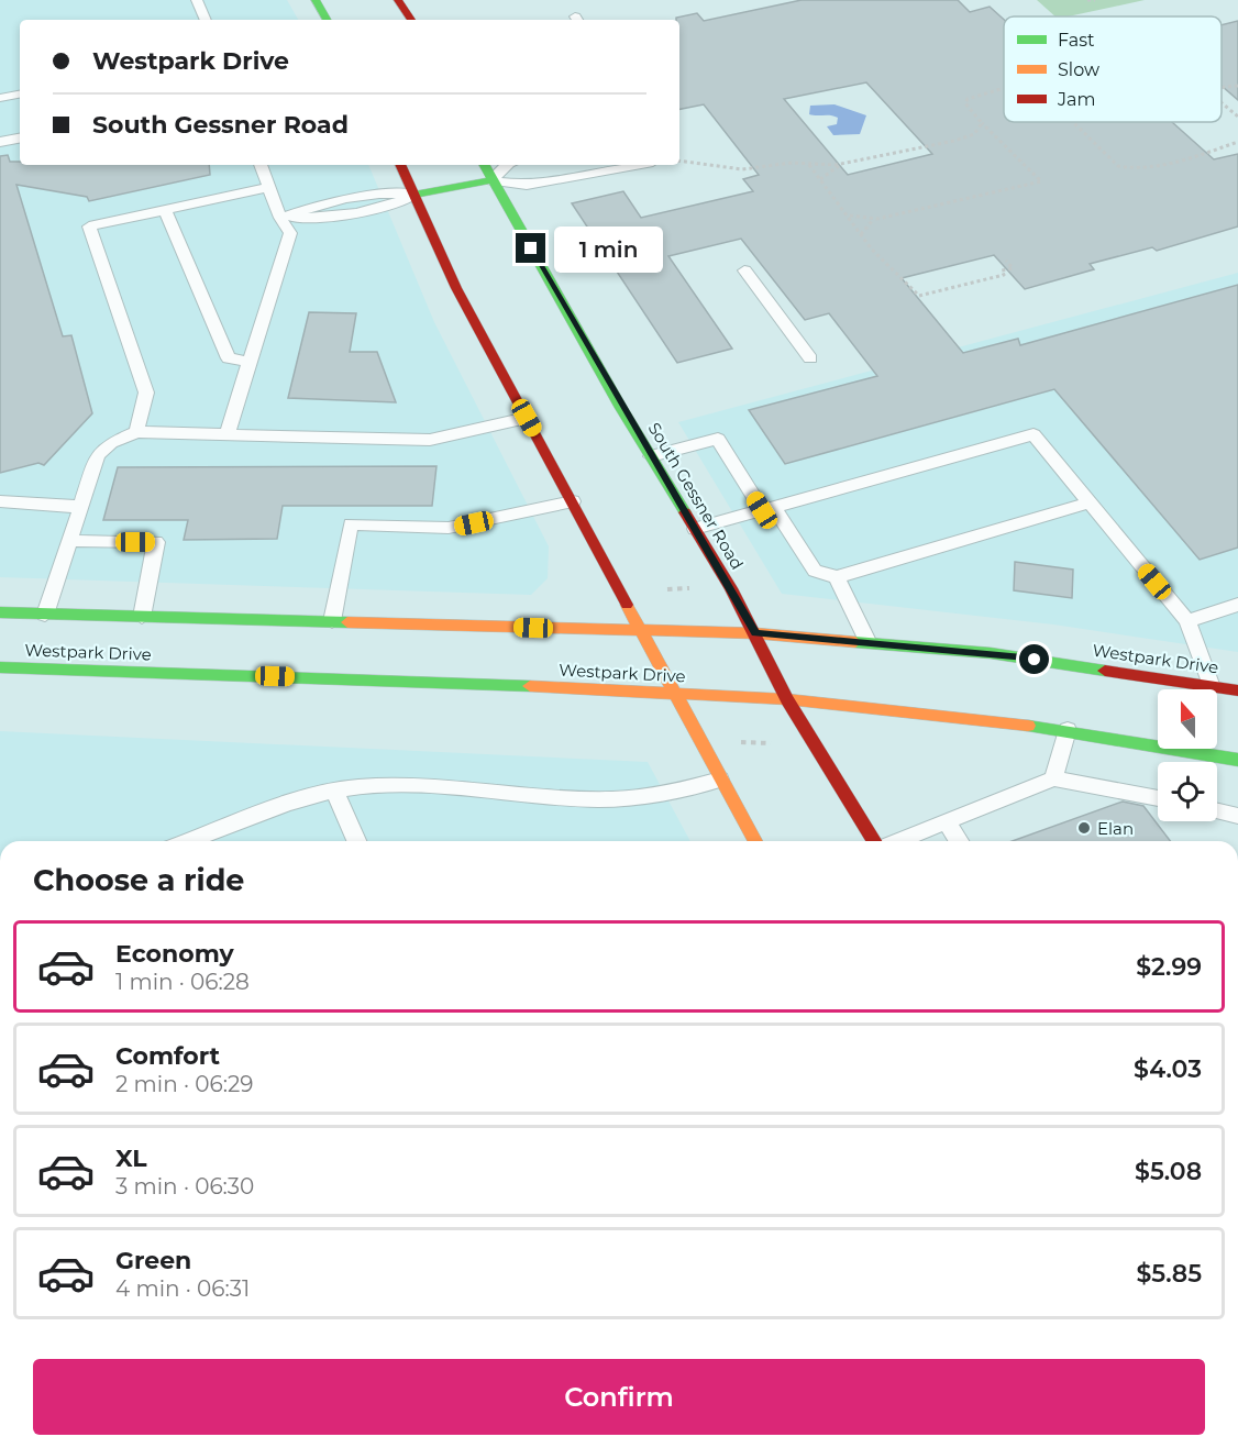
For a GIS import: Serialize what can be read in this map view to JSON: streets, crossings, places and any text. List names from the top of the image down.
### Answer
{
  "streets": {
    "main road": ["South Gessner Road", "Westpark Drive"]
  },
  "crossings": [
    ["South Gessner Road", "Westpark Drive"]
  ],
  "places": ["Elan"],
  "legend": ["Fast", "Slow", "Jam"],
  "north": "top",
  "page": {
    "banner": ["Westpark Drive", "South Gessner Road"],
    "bubble": "1 min",
    "heading": "Choose a ride",
    "list": [
      {
        "name": "Economy",
        "note": "1 min · 06:28",
        "value": "$2.99"
      },
      {
        "name": "Comfort",
        "note": "2 min · 06:29",
        "value": "$4.03"
      },
      {
        "name": "XL",
        "note": "3 min · 06:30",
        "value": "$5.08"
      },
      {
        "name": "Green",
        "note": "4 min · 06:31",
        "value": "$5.85"
      }
    ],
    "buttons": "Confirm"
  }
}
